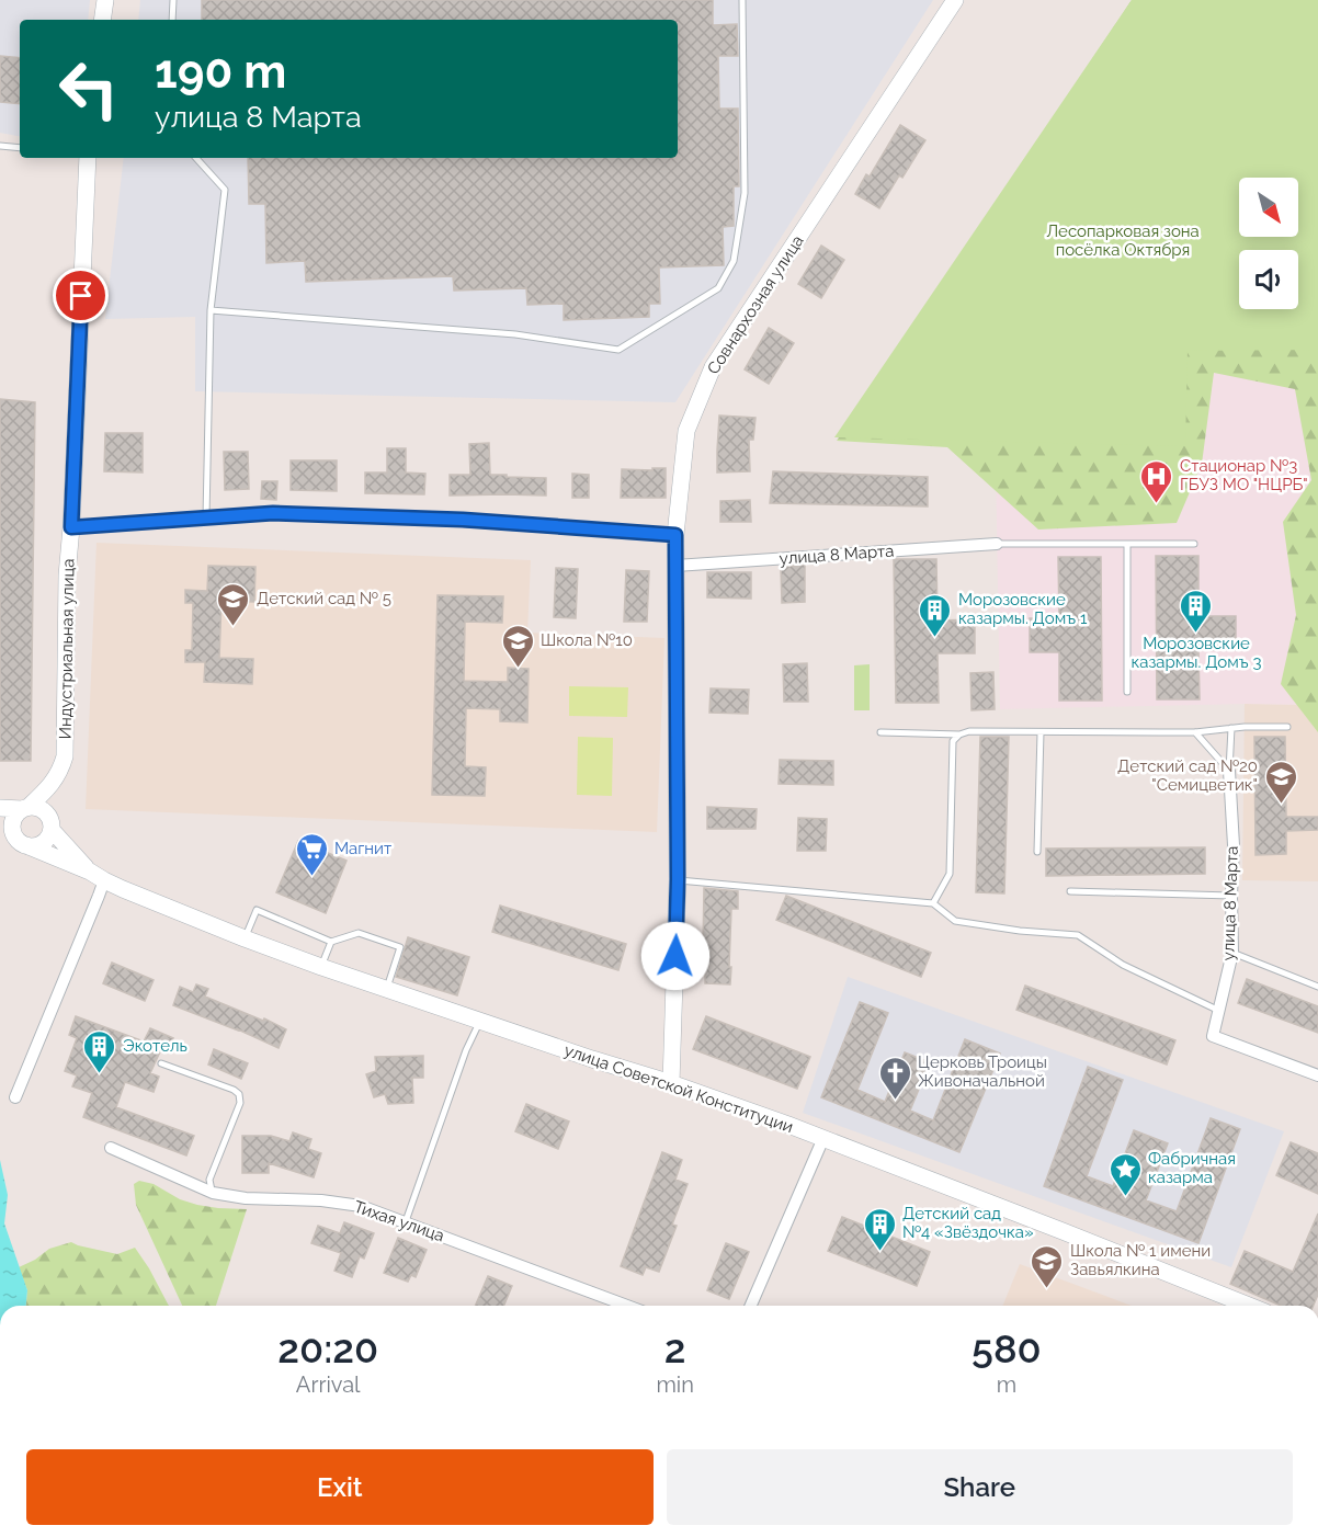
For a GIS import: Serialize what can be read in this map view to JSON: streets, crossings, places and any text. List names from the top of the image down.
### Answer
{
  "streets": {
    "street": [
      "Совнархозная улица",
      "улица 8 Марта",
      "Индустриальная улица",
      "улица Советской Конституции",
      "Тихая улица"
    ]
  },
  "crossings": [
    ["Совнархозная улица", "улица 8 Марта"],
    ["Совнархозная улица", "улица Советской Конституции"],
    ["Индустриальная улица", "улица Советской Конституции"]
  ],
  "parks": ["Лесопарковая зона посёлка Октября"],
  "places": {
    "hospital": ["Стационар №3 ГБУЗ МО \"НЦРБ\""],
    "school or university": [
      "Детский сад № 5",
      "Школа №10",
      "Детский сад №20 \"Семицветик\"",
      "Школа № 1 имени Завьялкина"
    ],
    "building": [
      "Морозовские казармы. Домъ 3",
      "Морозовские казармы. Домъ 1",
      "Экотель",
      "Детский сад №4 «Звёздочка»"
    ],
    "supermarket": ["Магнит"],
    "church": ["Церковь Троицы Живоначальной"],
    "place": ["Фабричная казарма"]
  },
  "north": "bottom right",
  "page": {
    "turn": ["190 m", "улица 8 Марта"],
    "eta": [
      "20:20",
      "Arrival",
      "2",
      "min",
      "580",
      "m"
    ],
    "buttons": ["Exit", "Share"]
  }
}
